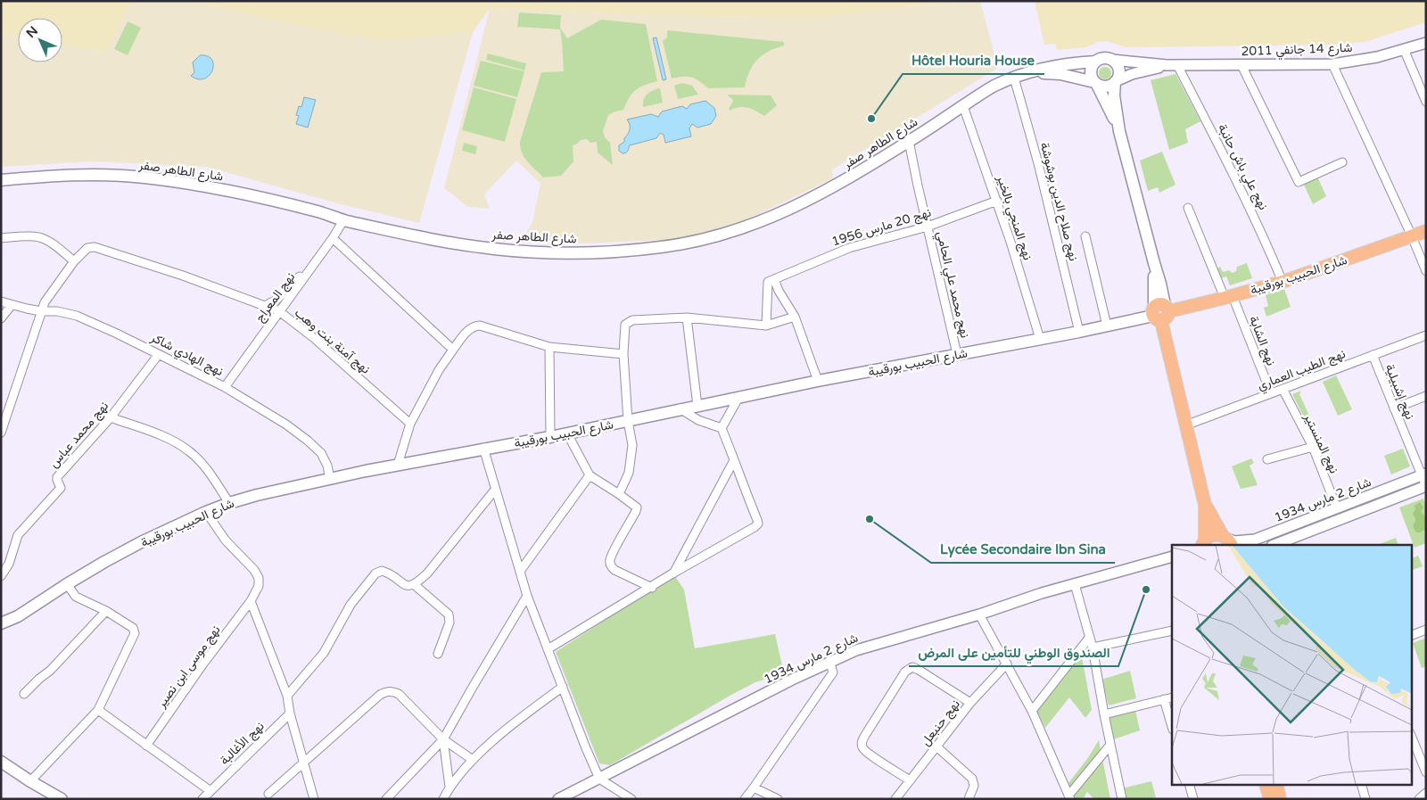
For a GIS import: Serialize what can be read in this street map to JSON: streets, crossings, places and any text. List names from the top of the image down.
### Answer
{
  "streets": {
    "main road": ["شارع الطاهر صفر", "شارع الحبيب بورقيبة"],
    "street": [
      "شارع 14 جانفي 2011",
      "نهج علي باش حانبة",
      "نهج صلاح الدين بوشوشة",
      "نهج المنجي بالخير",
      "نهج 20 مارس 1956",
      "نهج محمد علي الحامي",
      "نهج المعراج",
      "نهج آمنة بنت وهب",
      "نهج الشابة",
      "نهج الهادي شاكر",
      "نهج الطيب العماري",
      "نهج إشبيلية",
      "نهج محمد عباس",
      "نهج المنستير",
      "شارع 2 مارس 1934",
      "نهج موسى ابن نصير",
      "نهج حنبعل",
      "نهج الأغالبة"
    ]
  },
  "crossings": [
    ["شارع 14 جانفي 2011", "شارع الطاهر صفر"],
    ["شارع 14 جانفي 2011", "نهج علي باش حانبة"],
    ["شارع الطاهر صفر", "نهج صلاح الدين بوشوشة"],
    ["شارع الطاهر صفر", "نهج المنجي بالخير"],
    ["شارع الطاهر صفر", "نهج محمد علي الحامي"],
    ["شارع الطاهر صفر", "نهج المعراج"],
    ["نهج علي باش حانبة", "شارع الحبيب بورقيبة"],
    ["نهج صلاح الدين بوشوشة", "شارع الحبيب بورقيبة"],
    ["نهج المنجي بالخير", "نهج 20 مارس 1956"],
    ["نهج المنجي بالخير", "شارع الحبيب بورقيبة"],
    ["نهج 20 مارس 1956", "نهج محمد علي الحامي"],
    ["شارع الحبيب بورقيبة", "نهج محمد علي الحامي"],
    ["شارع الحبيب بورقيبة", "نهج الشابة"],
    ["شارع الحبيب بورقيبة", "نهج الهادي شاكر"],
    ["شارع الحبيب بورقيبة", "نهج موسى ابن نصير"],
    ["نهج المعراج", "نهج آمنة بنت وهب"],
    ["نهج المعراج", "نهج الهادي شاكر"],
    ["نهج الشابة", "نهج الطيب العماري"],
    ["نهج الهادي شاكر", "نهج محمد عباس"],
    ["نهج الطيب العماري", "نهج إشبيلية"],
    ["نهج الطيب العماري", "نهج المنستير"],
    ["نهج إشبيلية", "شارع 2 مارس 1934"],
    ["نهج المنستير", "شارع 2 مارس 1934"]
  ],
  "places": ["Hôtel Houria House", "Lycée Secondaire Ibn Sina", "الصندوق الوطني للتأمين على المرض"],
  "north": "top left"
}
